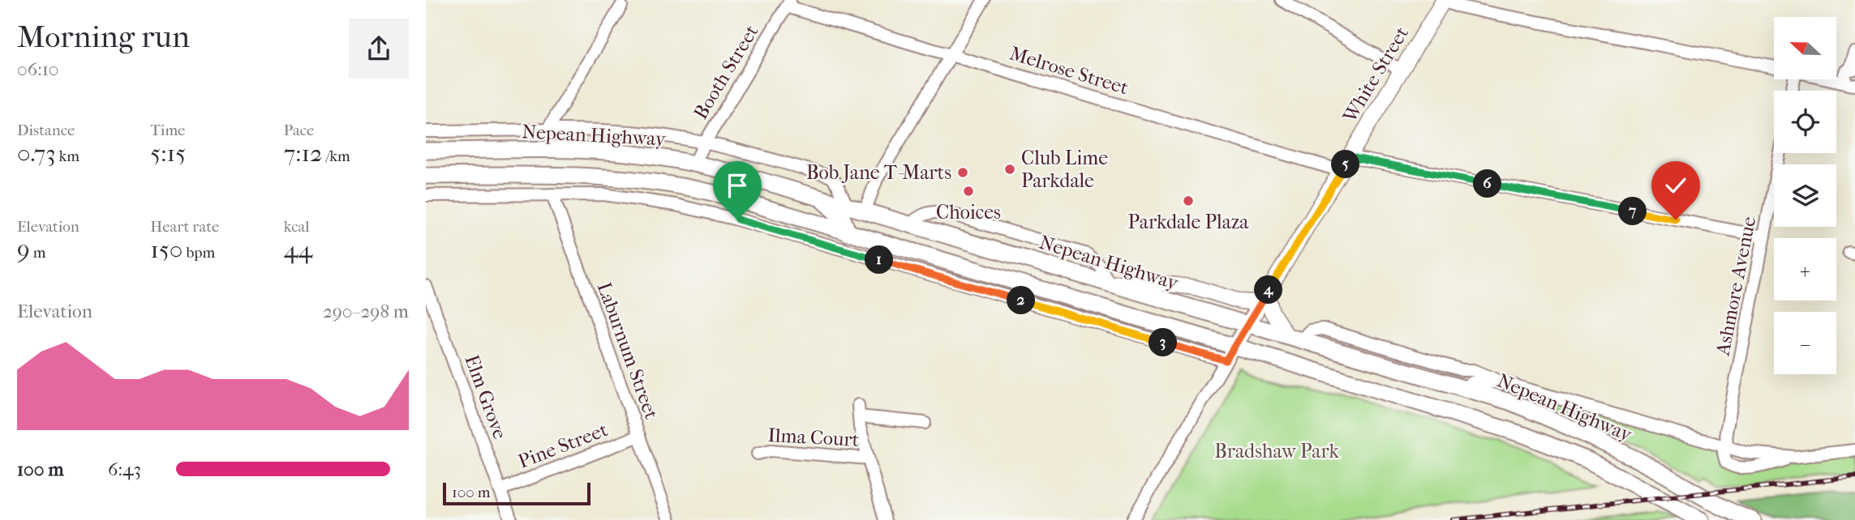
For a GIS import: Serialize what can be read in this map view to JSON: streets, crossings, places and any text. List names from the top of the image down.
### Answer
{
  "streets": {
    "highway": ["Nepean Highway"],
    "main road": ["White Street"],
    "street": [
      "Melrose Street",
      "Booth Street",
      "Ashmore Avenue",
      "Laburnum Street",
      "Elm Grove",
      "Ilma Court",
      "Pine Street"
    ]
  },
  "crossings": [
    ["Melrose Street", "Booth Street"],
    ["Melrose Street", "White Street"],
    ["Booth Street", "Nepean Highway"],
    ["White Street", "Nepean Highway"],
    ["Laburnum Street", "Pine Street"],
    ["Elm Grove", "Pine Street"]
  ],
  "parks": ["Bradshaw Park"],
  "places": [
    "Club Lime Parkdale",
    "Bob Jane T-Marts",
    "Choices",
    "Parkdale Plaza"
  ],
  "scale_bar": "100 m",
  "north": "left",
  "page": {
    "heading": ["Morning run", "06:10"],
    "map_buttons": ["+", "−"],
    "stats": [
      ["Distance", "0.73 km"],
      ["Time", "5:15"],
      ["Pace", "7:12 /km"],
      ["Elevation", "9 m"],
      ["Heart rate", "150 bpm"],
      ["kcal", "44"]
    ],
    "pins": [
      "5",
      "6",
      "7",
      "1",
      "4",
      "2",
      "3"
    ],
    "chart": ["Elevation", "290–298 m"],
    "list": [
      {
        "name": "100 m",
        "note": "6:43"
      }
    ],
    "scale": "100 m"
  }
}
